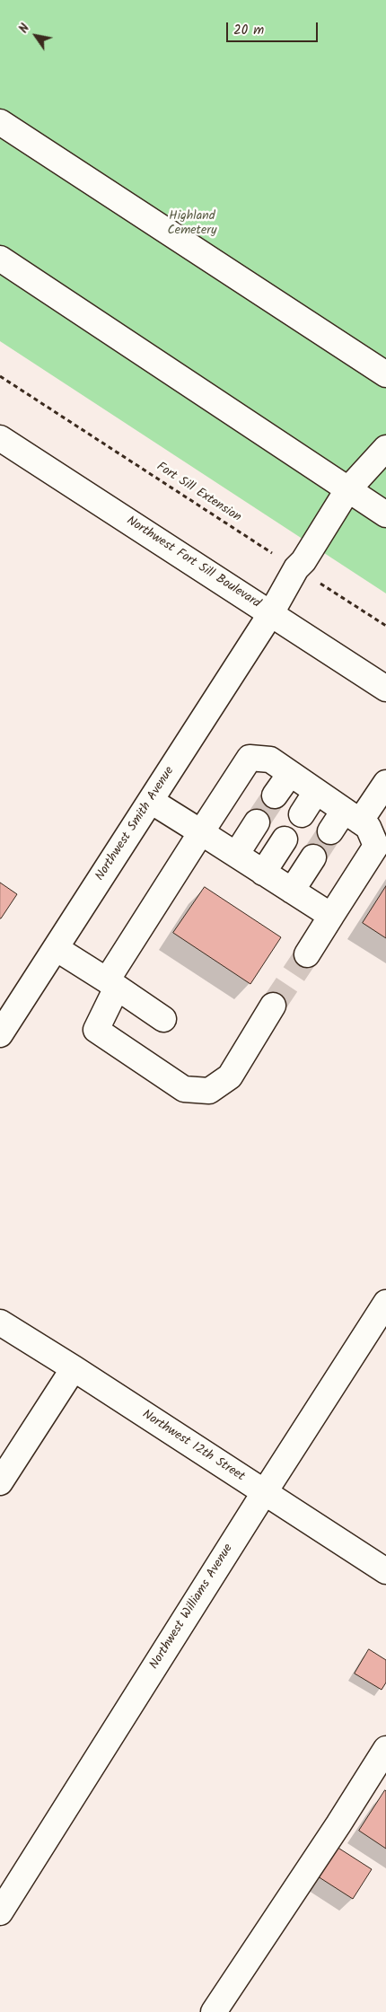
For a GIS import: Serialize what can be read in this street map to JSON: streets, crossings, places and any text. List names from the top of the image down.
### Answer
{
  "streets": {
    "street": [
      "Northwest Fort Sill Boulevard",
      "Northwest Smith Avenue",
      "Northwest 12th Street",
      "Northwest Williams Avenue"
    ],
    "path": ["Fort Sill Extension"]
  },
  "crossings": [
    ["Fort Sill Extension", "Northwest Smith Avenue"],
    ["Northwest Fort Sill Boulevard", "Northwest Smith Avenue"],
    ["Northwest 12th Street", "Northwest Williams Avenue"]
  ],
  "parks": ["Highland Cemetery"],
  "scale_bar": "20 m",
  "north": "top left"
}
